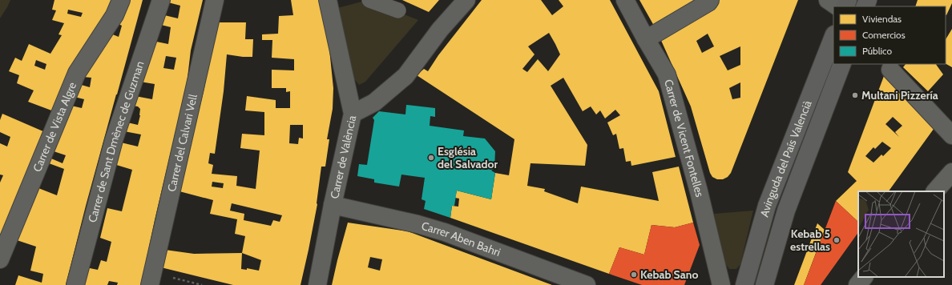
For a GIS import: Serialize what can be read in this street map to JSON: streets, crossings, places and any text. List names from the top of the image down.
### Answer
{
  "streets": {
    "main road": ["Avinguda del País Valencià"],
    "street": [
      "Carrer de Vista Algre",
      "Carrer de Vicent Fontelles",
      "Carrer de Sant Dmènec de Guzman",
      "Carrer del Calvari Vell",
      "Carrer de València",
      "Carrer Aben Bahri"
    ]
  },
  "crossings": [
    ["Carrer de València", "Carrer Aben Bahri"]
  ],
  "places": [
    "Multani Pizzería",
    "Església del Salvador",
    "Kebab 5 estrellas",
    "Kebab Sano"
  ],
  "legend": ["Viviendas", "Comercios", "Público"]
}
